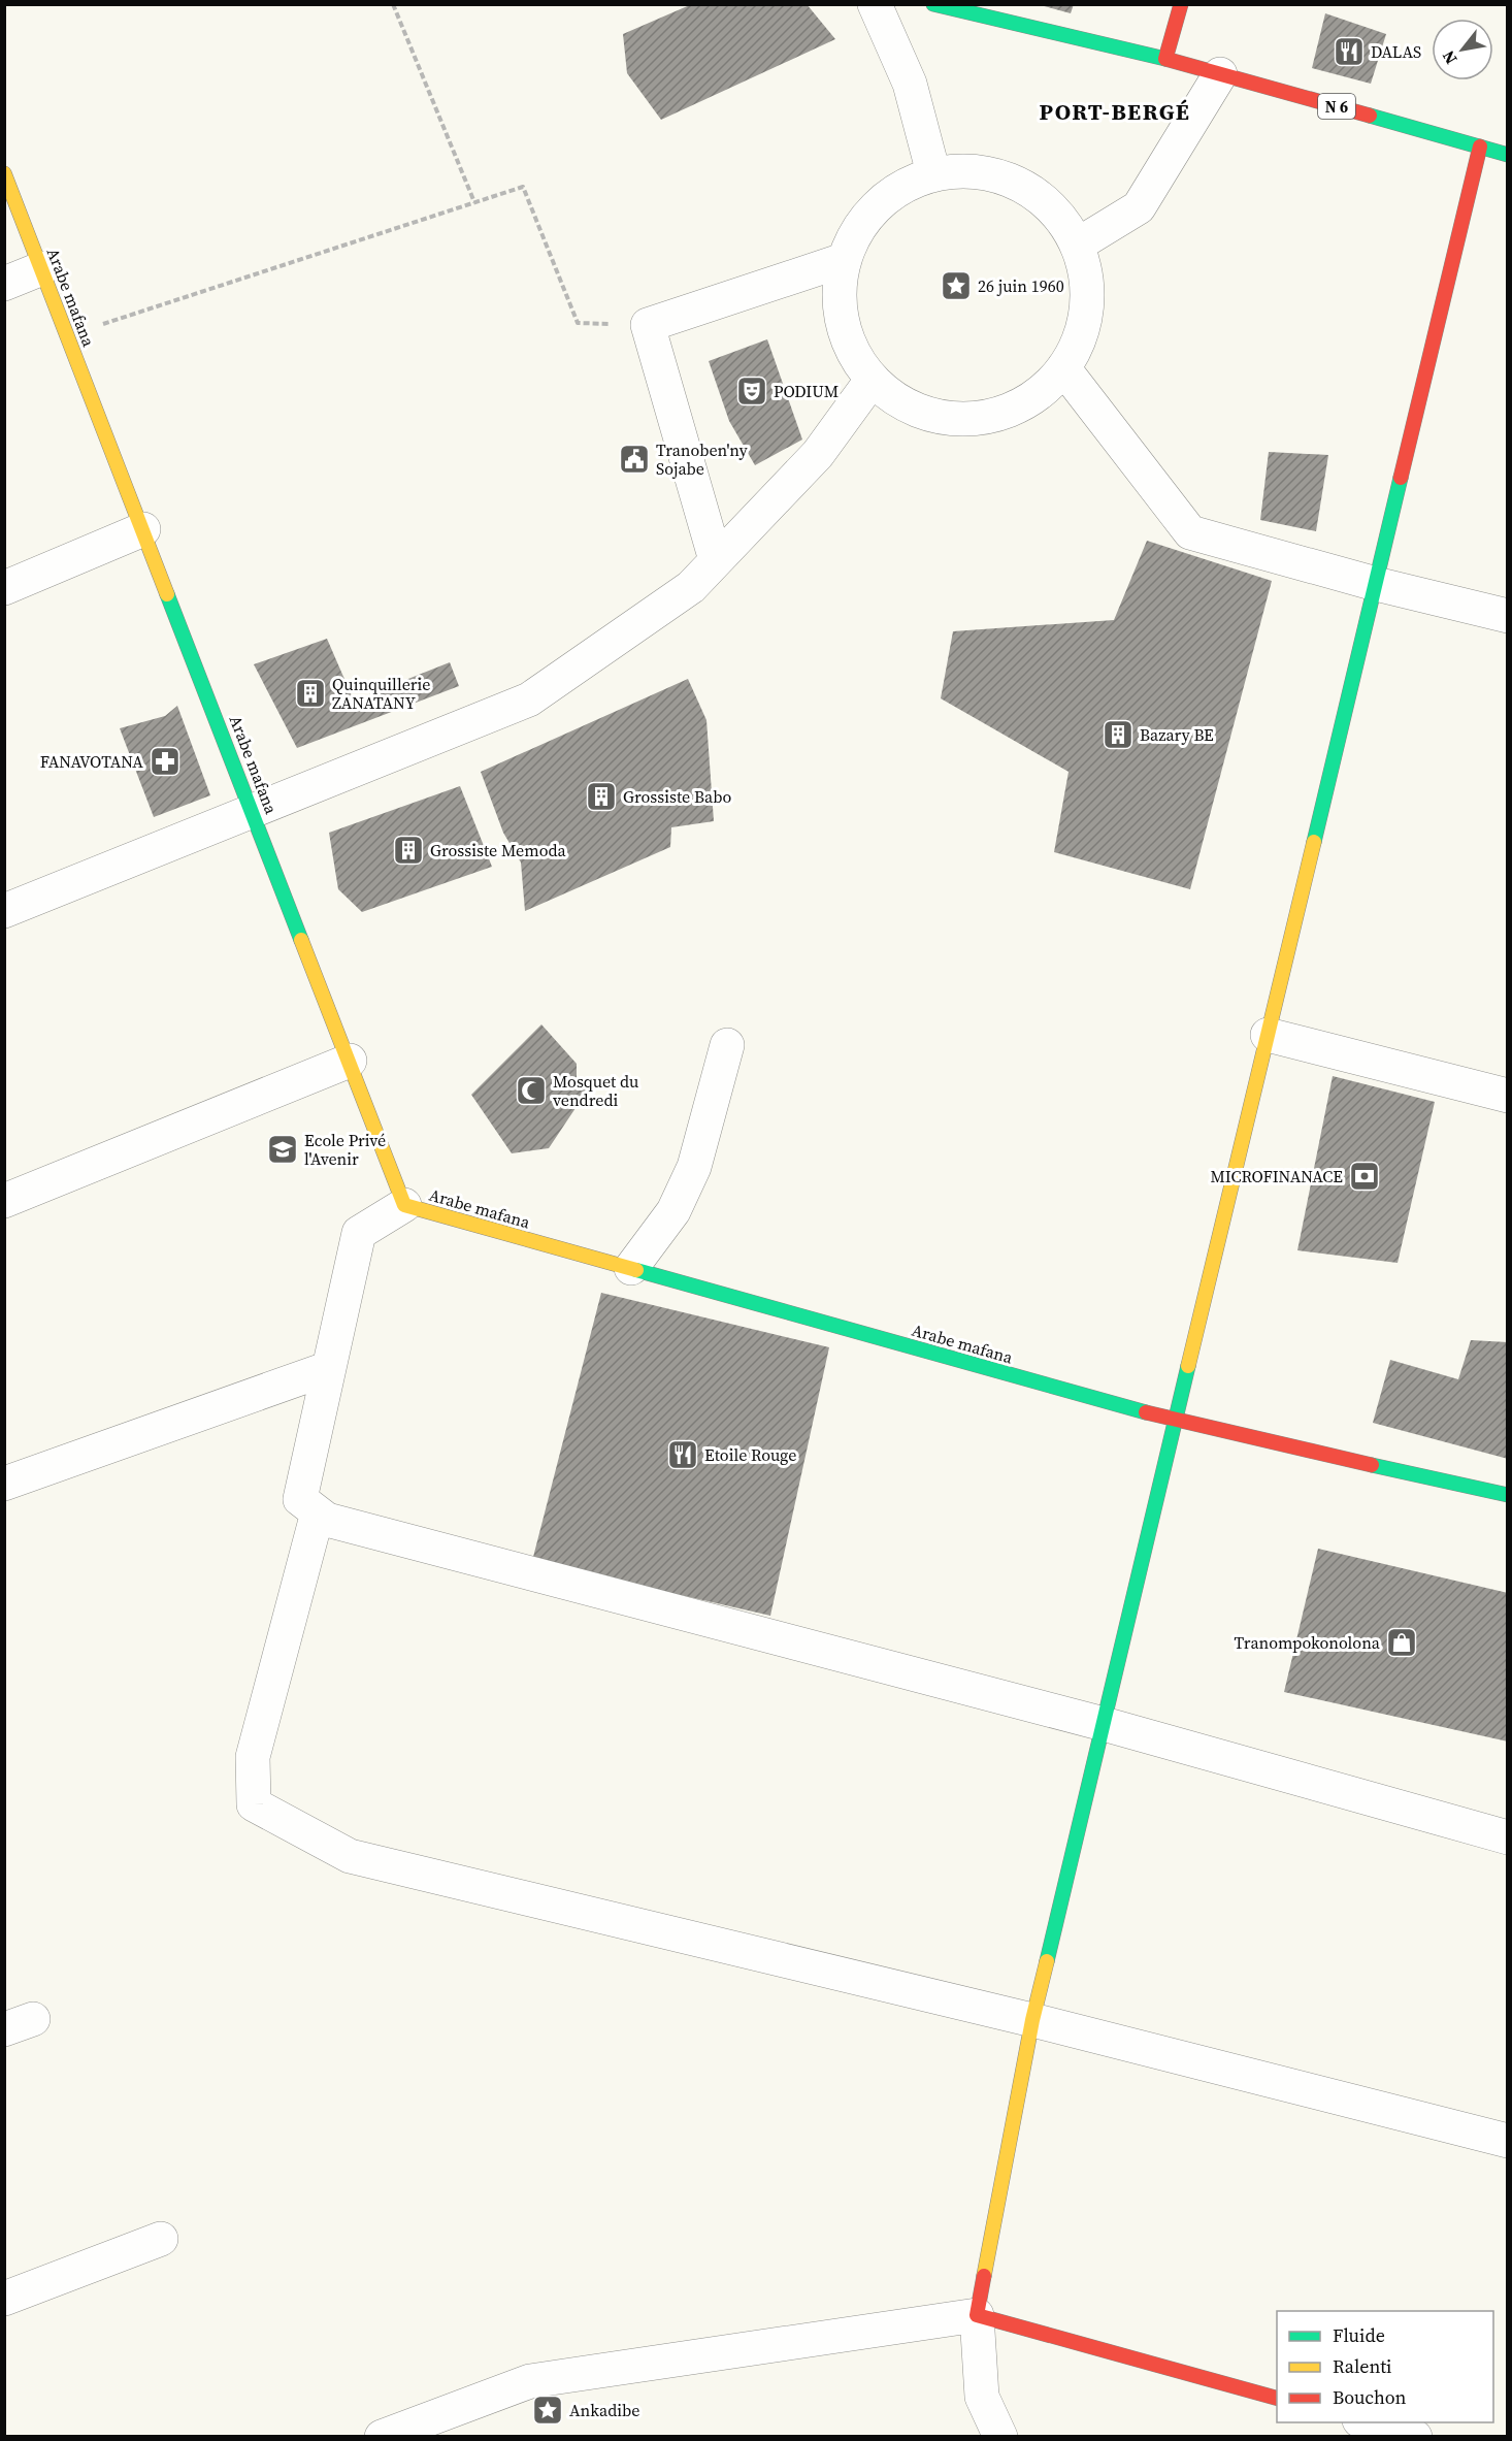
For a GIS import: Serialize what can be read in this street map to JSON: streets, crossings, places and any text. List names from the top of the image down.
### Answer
{
  "streets": {
    "street": ["N 6", "Arabe mafana"]
  },
  "districts": ["PORT-BERGÉ"],
  "places": {
    "restaurant": ["DALAS", "Etoile Rouge"],
    "place": ["26 juin 1960", "Ankadibe"],
    "theatre": ["PODIUM"],
    "public building": ["Tranoben'ny Sojabe"],
    "building": [
      "Quinquillerie ZANATANY",
      "Bazary BE",
      "Grossiste Babo",
      "Grossiste Memoda"
    ],
    "pharmacy": ["FANAVOTANA"],
    "mosque": ["Mosquet du vendredi"],
    "school or university": ["Ecole Privé l'Avenir"],
    "bank": ["MICROFINANACE"],
    "shop": ["Tranompokonolona"]
  },
  "legend": ["Fluide", "Ralenti", "Bouchon"],
  "north": "bottom left"
}
